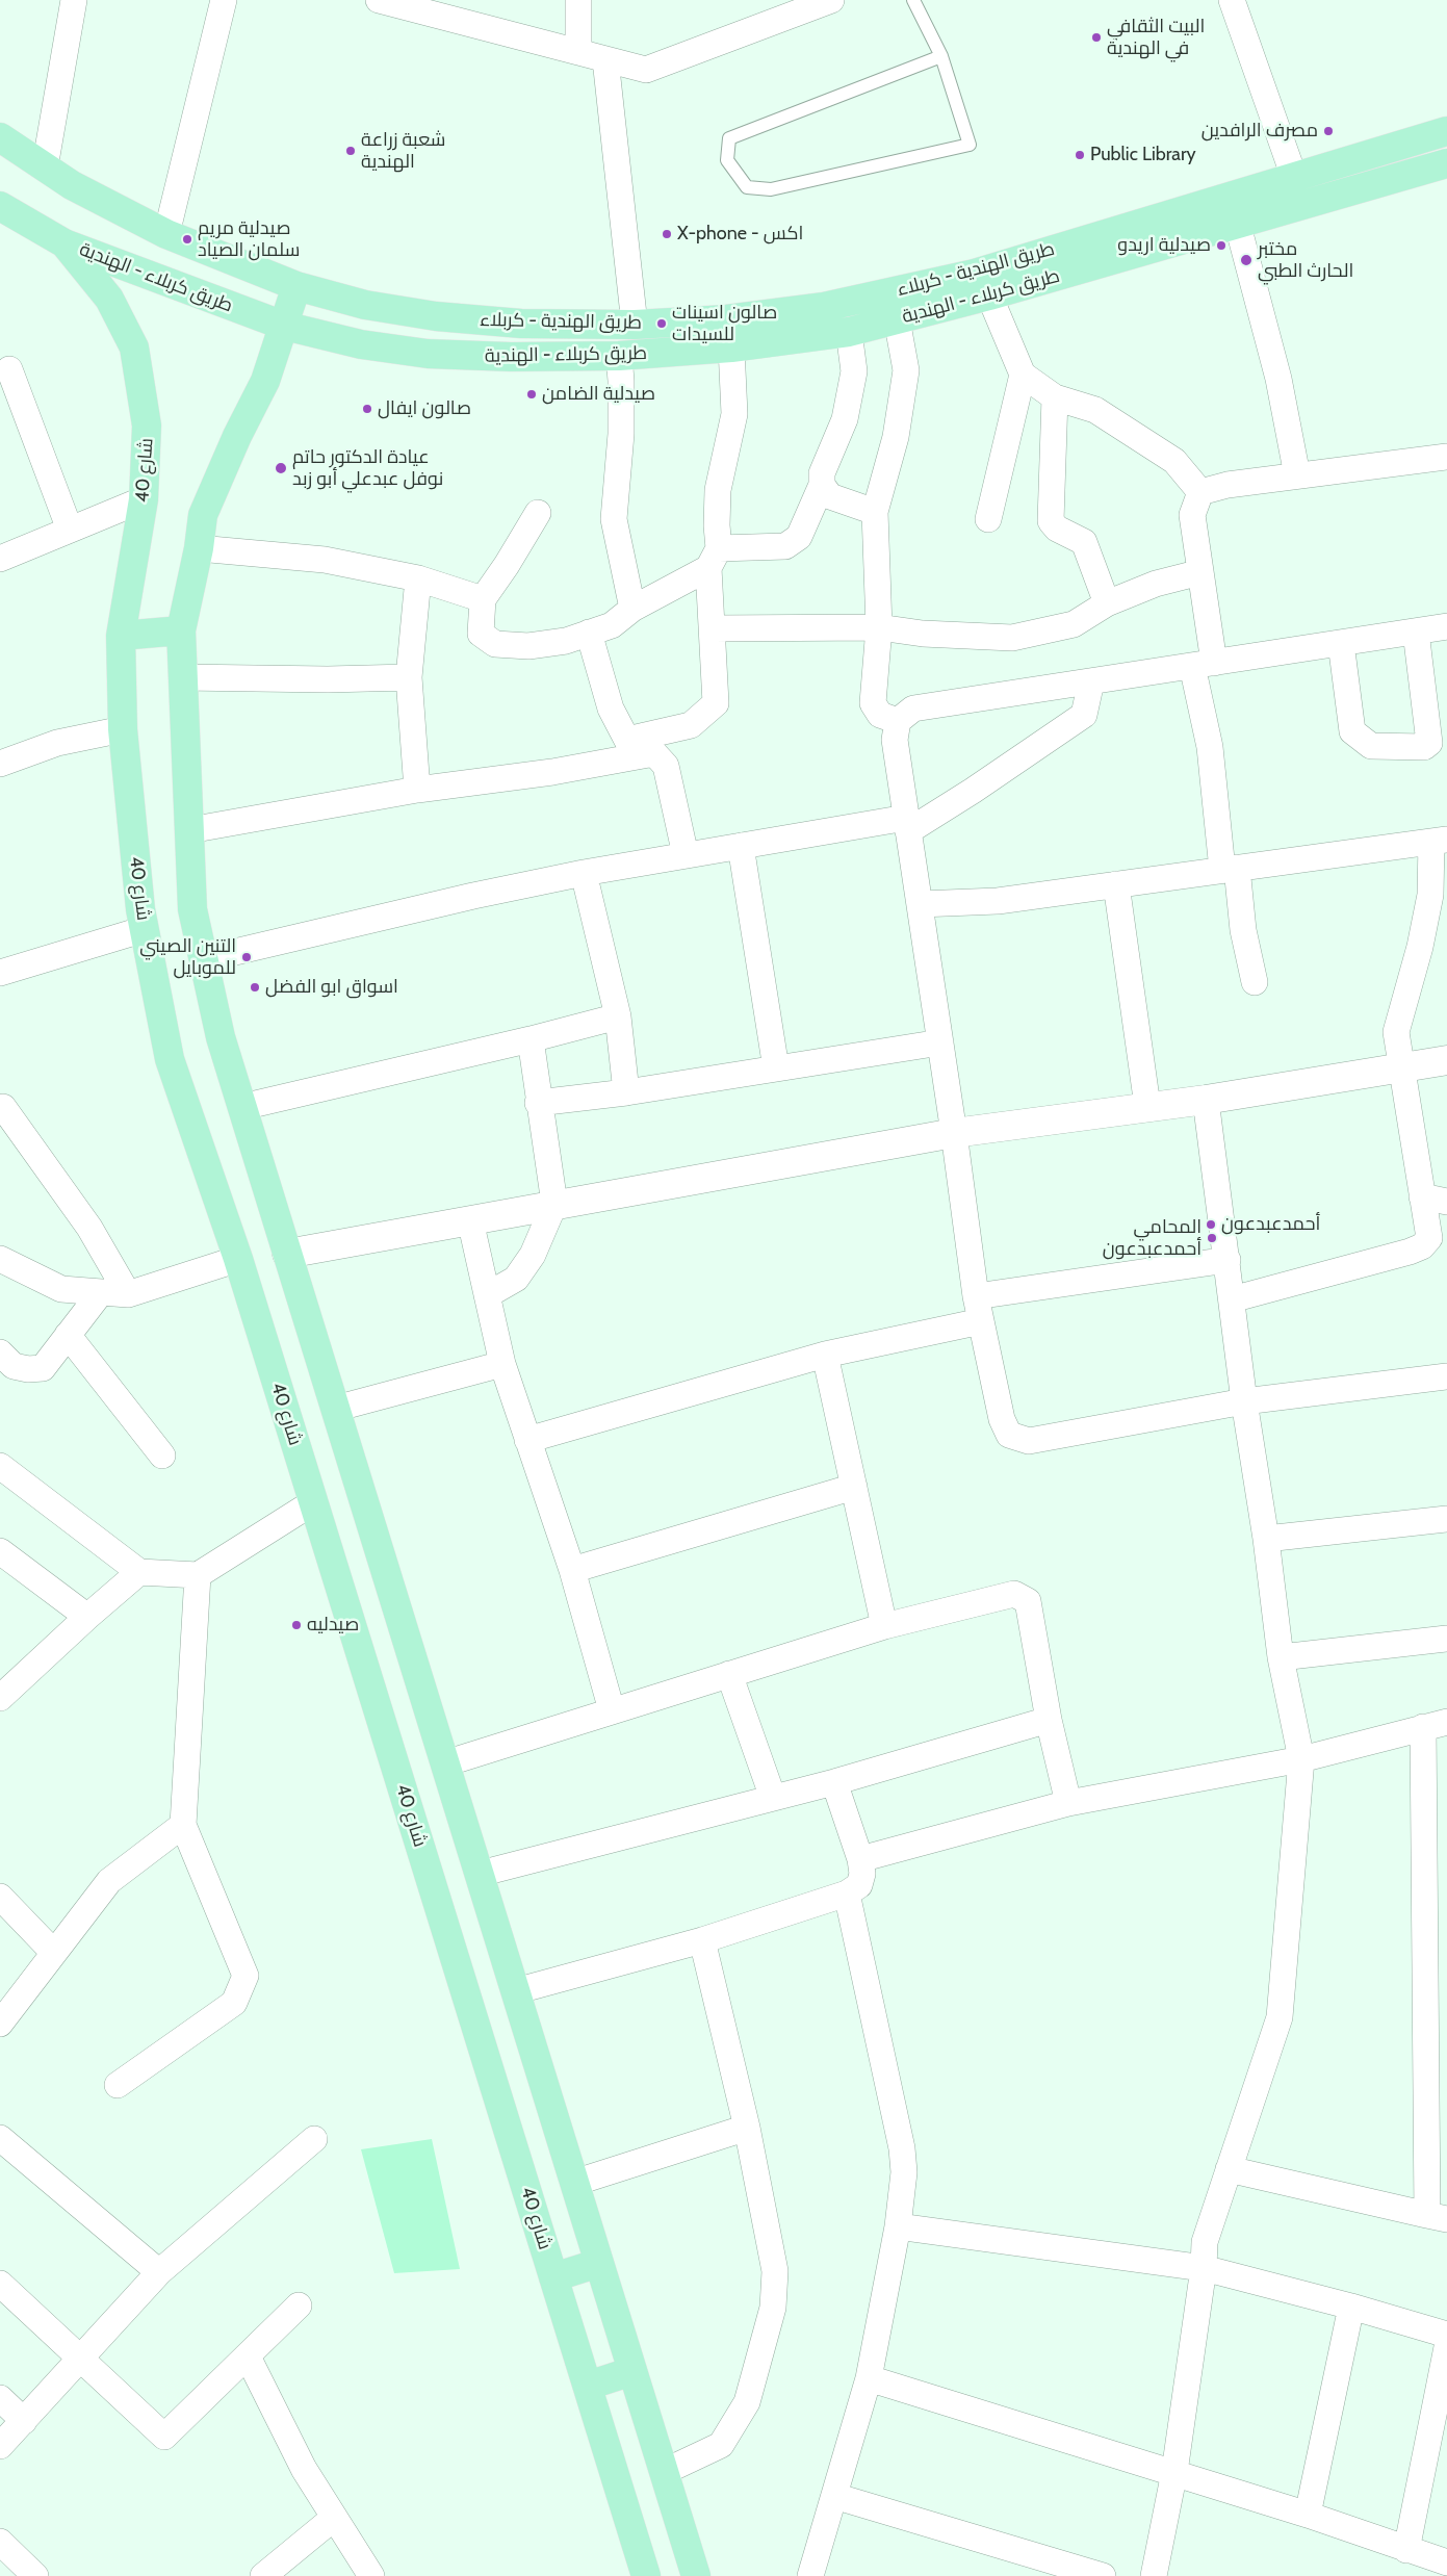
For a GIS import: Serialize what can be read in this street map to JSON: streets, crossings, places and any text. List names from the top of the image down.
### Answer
{
  "streets": {
    "main road": ["طريق الهندية - كربلاء", "طريق كربلاء - الهندية", "شارع 40"]
  },
  "crossings": [
    ["طريق كربلاء - الهندية", "شارع 40"]
  ],
  "places": [
    "البيت الثقافي في الهندية",
    "مصرف الرافدين",
    "شعبة زراعة الهندية",
    "Public Library",
    "X-phone - اكس",
    "صيدلية مريم سلمان الصياد",
    "صيدلية اريدو",
    "مختبر الحارث الطبي",
    "صالون اسينات للسيدات",
    "صيدلية الضامن",
    "صالون ايفال",
    "عيادة الدكتور حاتم نوفل عبدعلي أبو زبد",
    "التنين الصيني للموبايل",
    "اسواق ابو الفضل",
    "أحمدعبدعون",
    "المحامي أحمدعبدعون",
    "صيدليه"
  ]
}
